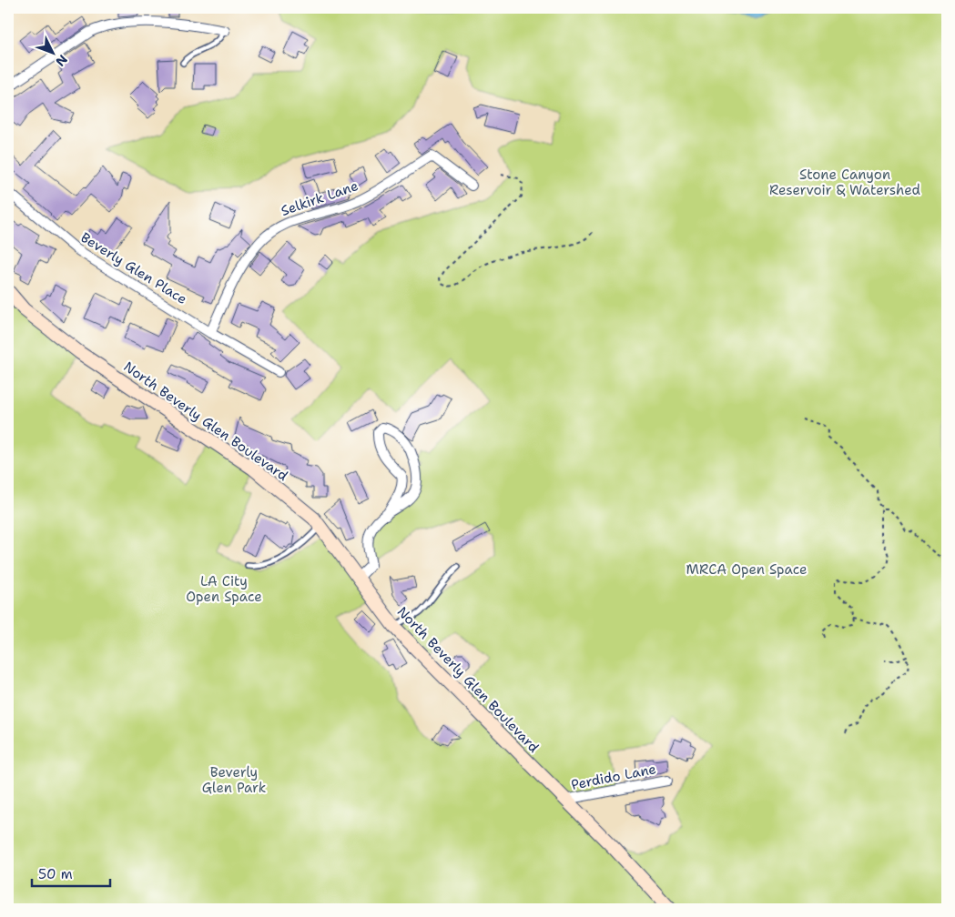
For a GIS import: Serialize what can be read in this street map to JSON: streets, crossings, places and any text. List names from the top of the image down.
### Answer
{
  "streets": {
    "main road": ["North Beverly Glen Boulevard"],
    "street": ["Selkirk Lane", "Beverly Glen Place", "Perdido Lane"]
  },
  "crossings": [
    ["Selkirk Lane", "Beverly Glen Place"],
    ["North Beverly Glen Boulevard", "Perdido Lane"]
  ],
  "parks": [
    "Stone Canyon Reservoir & Watershed",
    "MRCA Open Space",
    "LA City Open Space",
    "Beverly Glen Park"
  ],
  "scale_bar": "50 m",
  "north": "bottom right"
}
